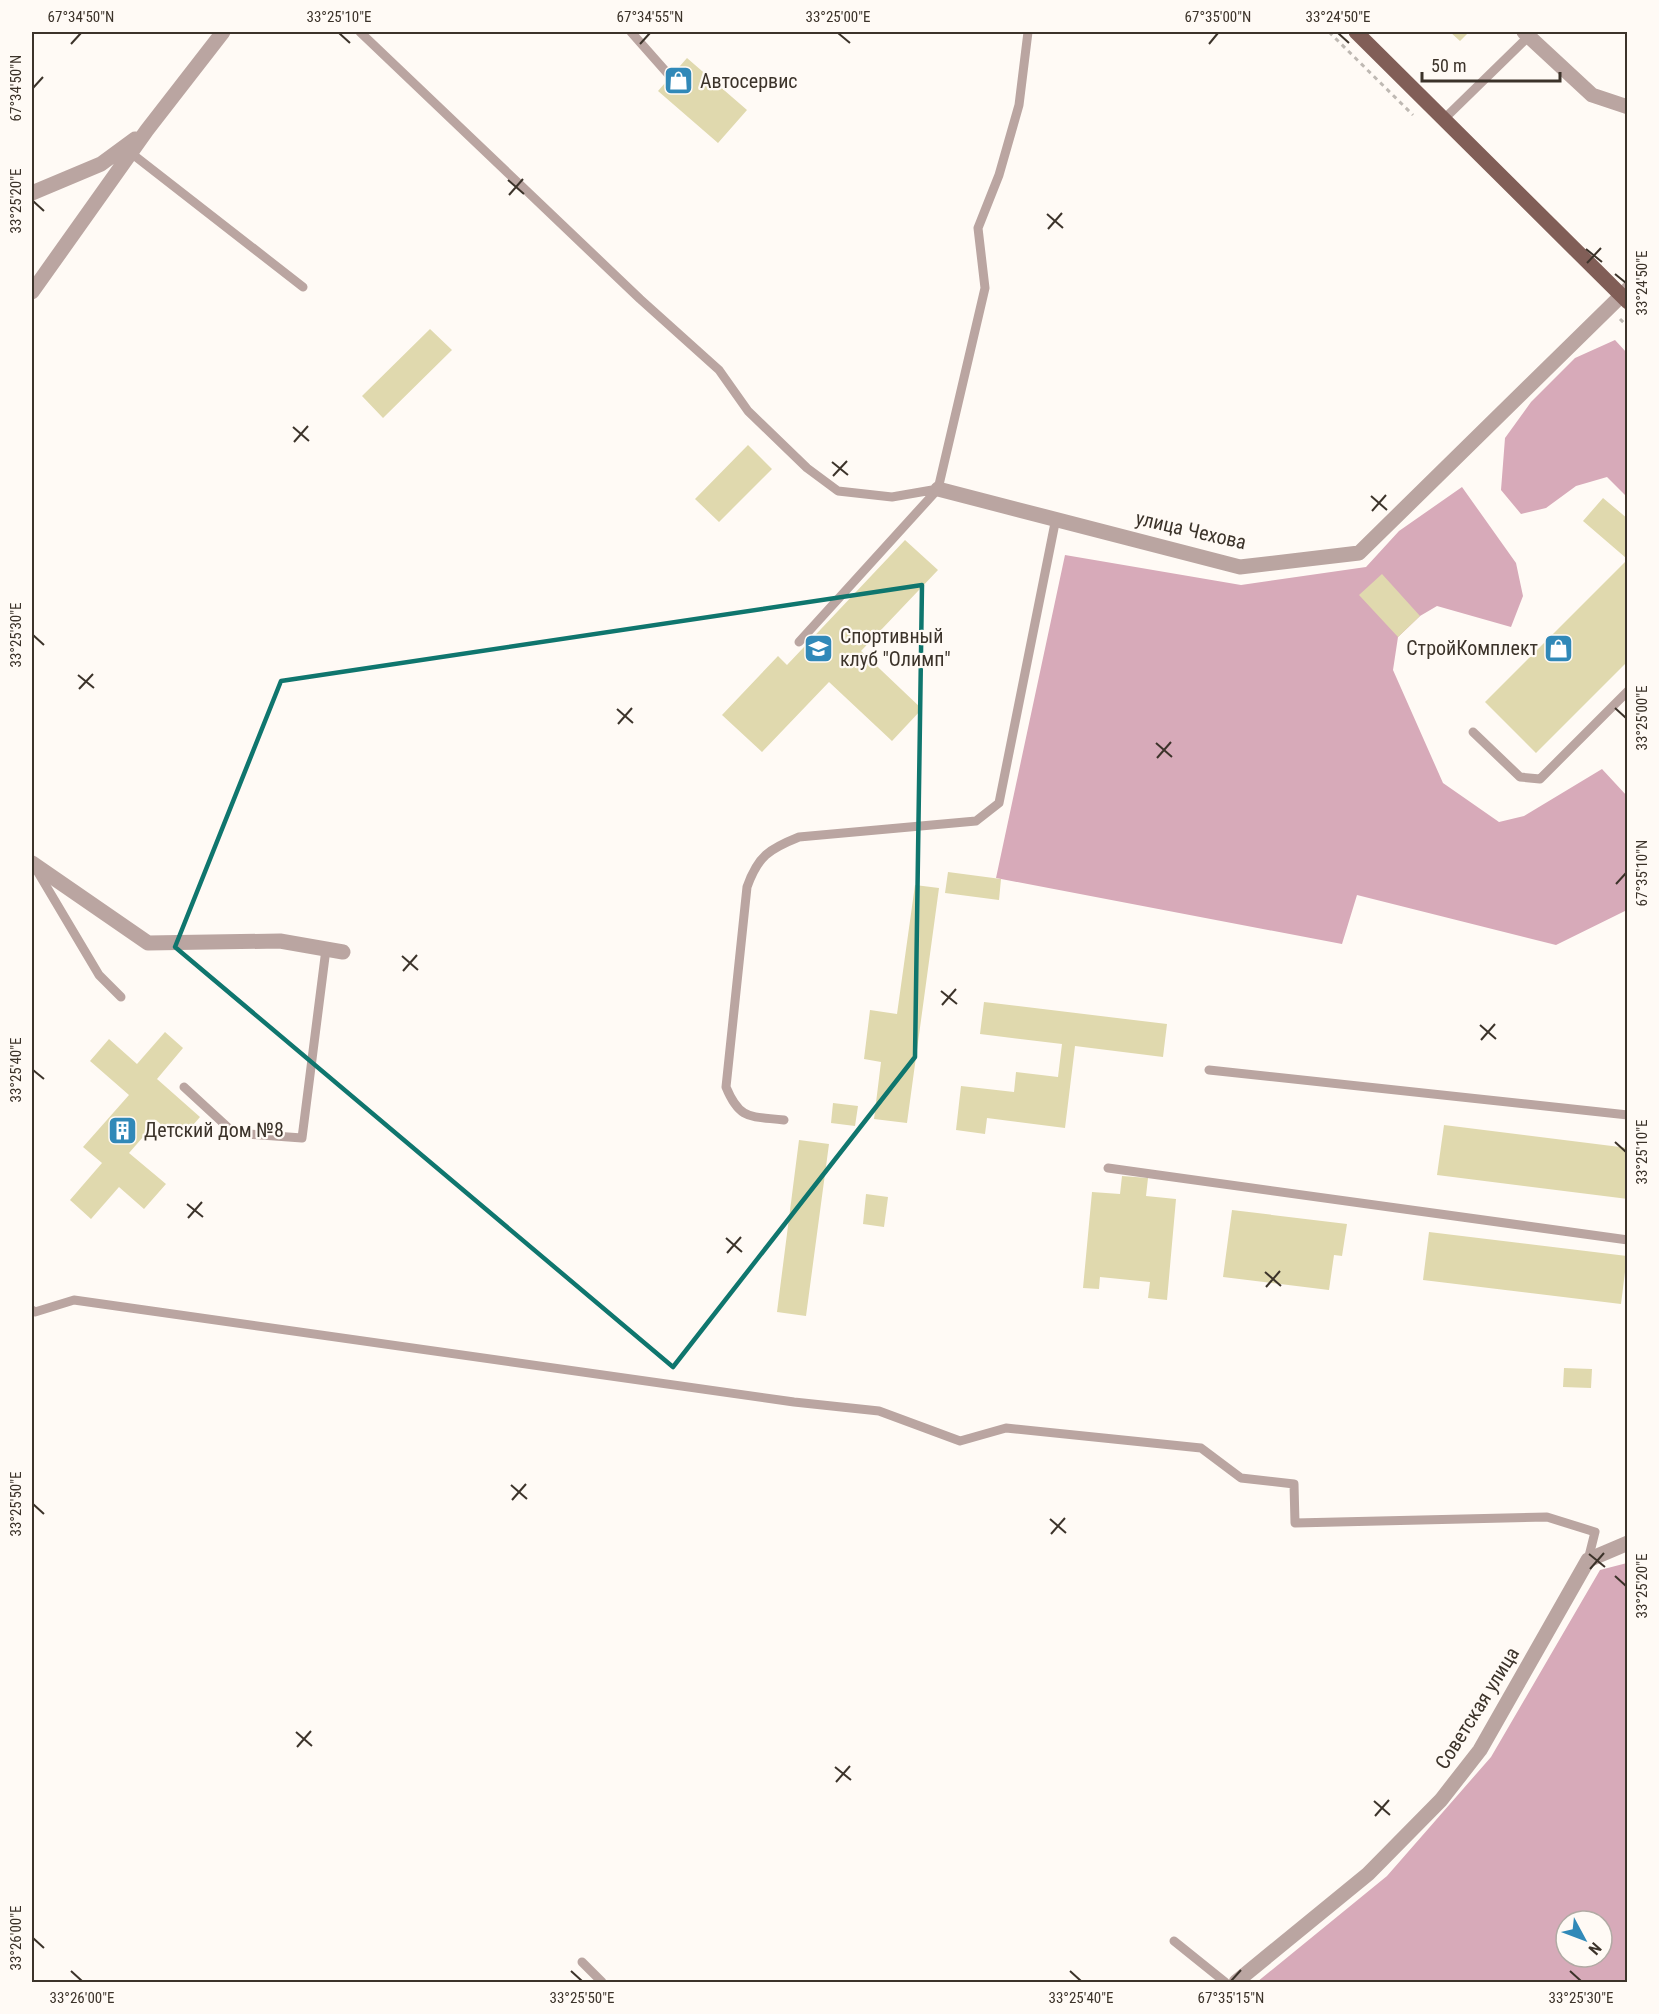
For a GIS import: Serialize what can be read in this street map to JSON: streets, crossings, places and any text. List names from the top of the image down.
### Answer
{
  "streets": {
    "street": ["улица Чехова", "Советская улица"]
  },
  "places": {
    "shop": ["Автосервис", "СтройКомплект"],
    "school or university": ["Спортивный клуб \"Олимп\""],
    "building": ["Детский дом №8"]
  },
  "scale_bar": "50 m",
  "north": "bottom right",
  "coordinates": [
    "67°34'50\"N",
    "33°25'10\"E",
    "67°34'55\"N",
    "33°25'00\"E",
    "67°35'00\"N",
    "33°24'50\"E",
    "33°25'20\"E",
    "33°25'30\"E",
    "67°35'10\"N",
    "33°25'40\"E",
    "33°25'50\"E",
    "33°26'00\"E",
    "67°35'15\"N"
  ]
}
